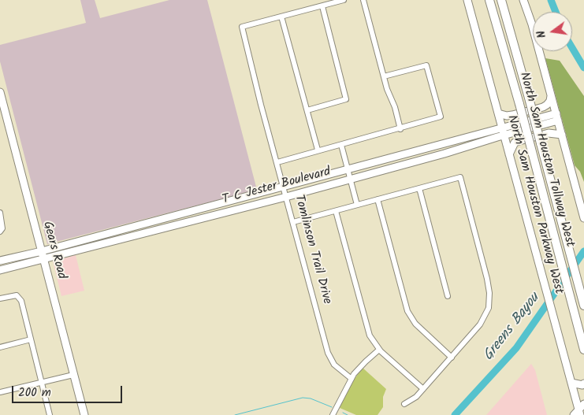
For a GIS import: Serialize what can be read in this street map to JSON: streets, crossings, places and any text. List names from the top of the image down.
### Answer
{
  "streets": {
    "highway": ["North Sam Houston Tollway West"],
    "main road": ["T C Jester Boulevard", "North Sam Houston Parkway West", "Gears Road"],
    "street": ["Tomlinson Trail Drive"]
  },
  "crossings": [
    ["T C Jester Boulevard", "North Sam Houston Parkway West"],
    ["T C Jester Boulevard", "Tomlinson Trail Drive"],
    ["T C Jester Boulevard", "Gears Road"]
  ],
  "water": ["Greens Bayou"],
  "scale_bar": "200 m",
  "north": "left"
}
